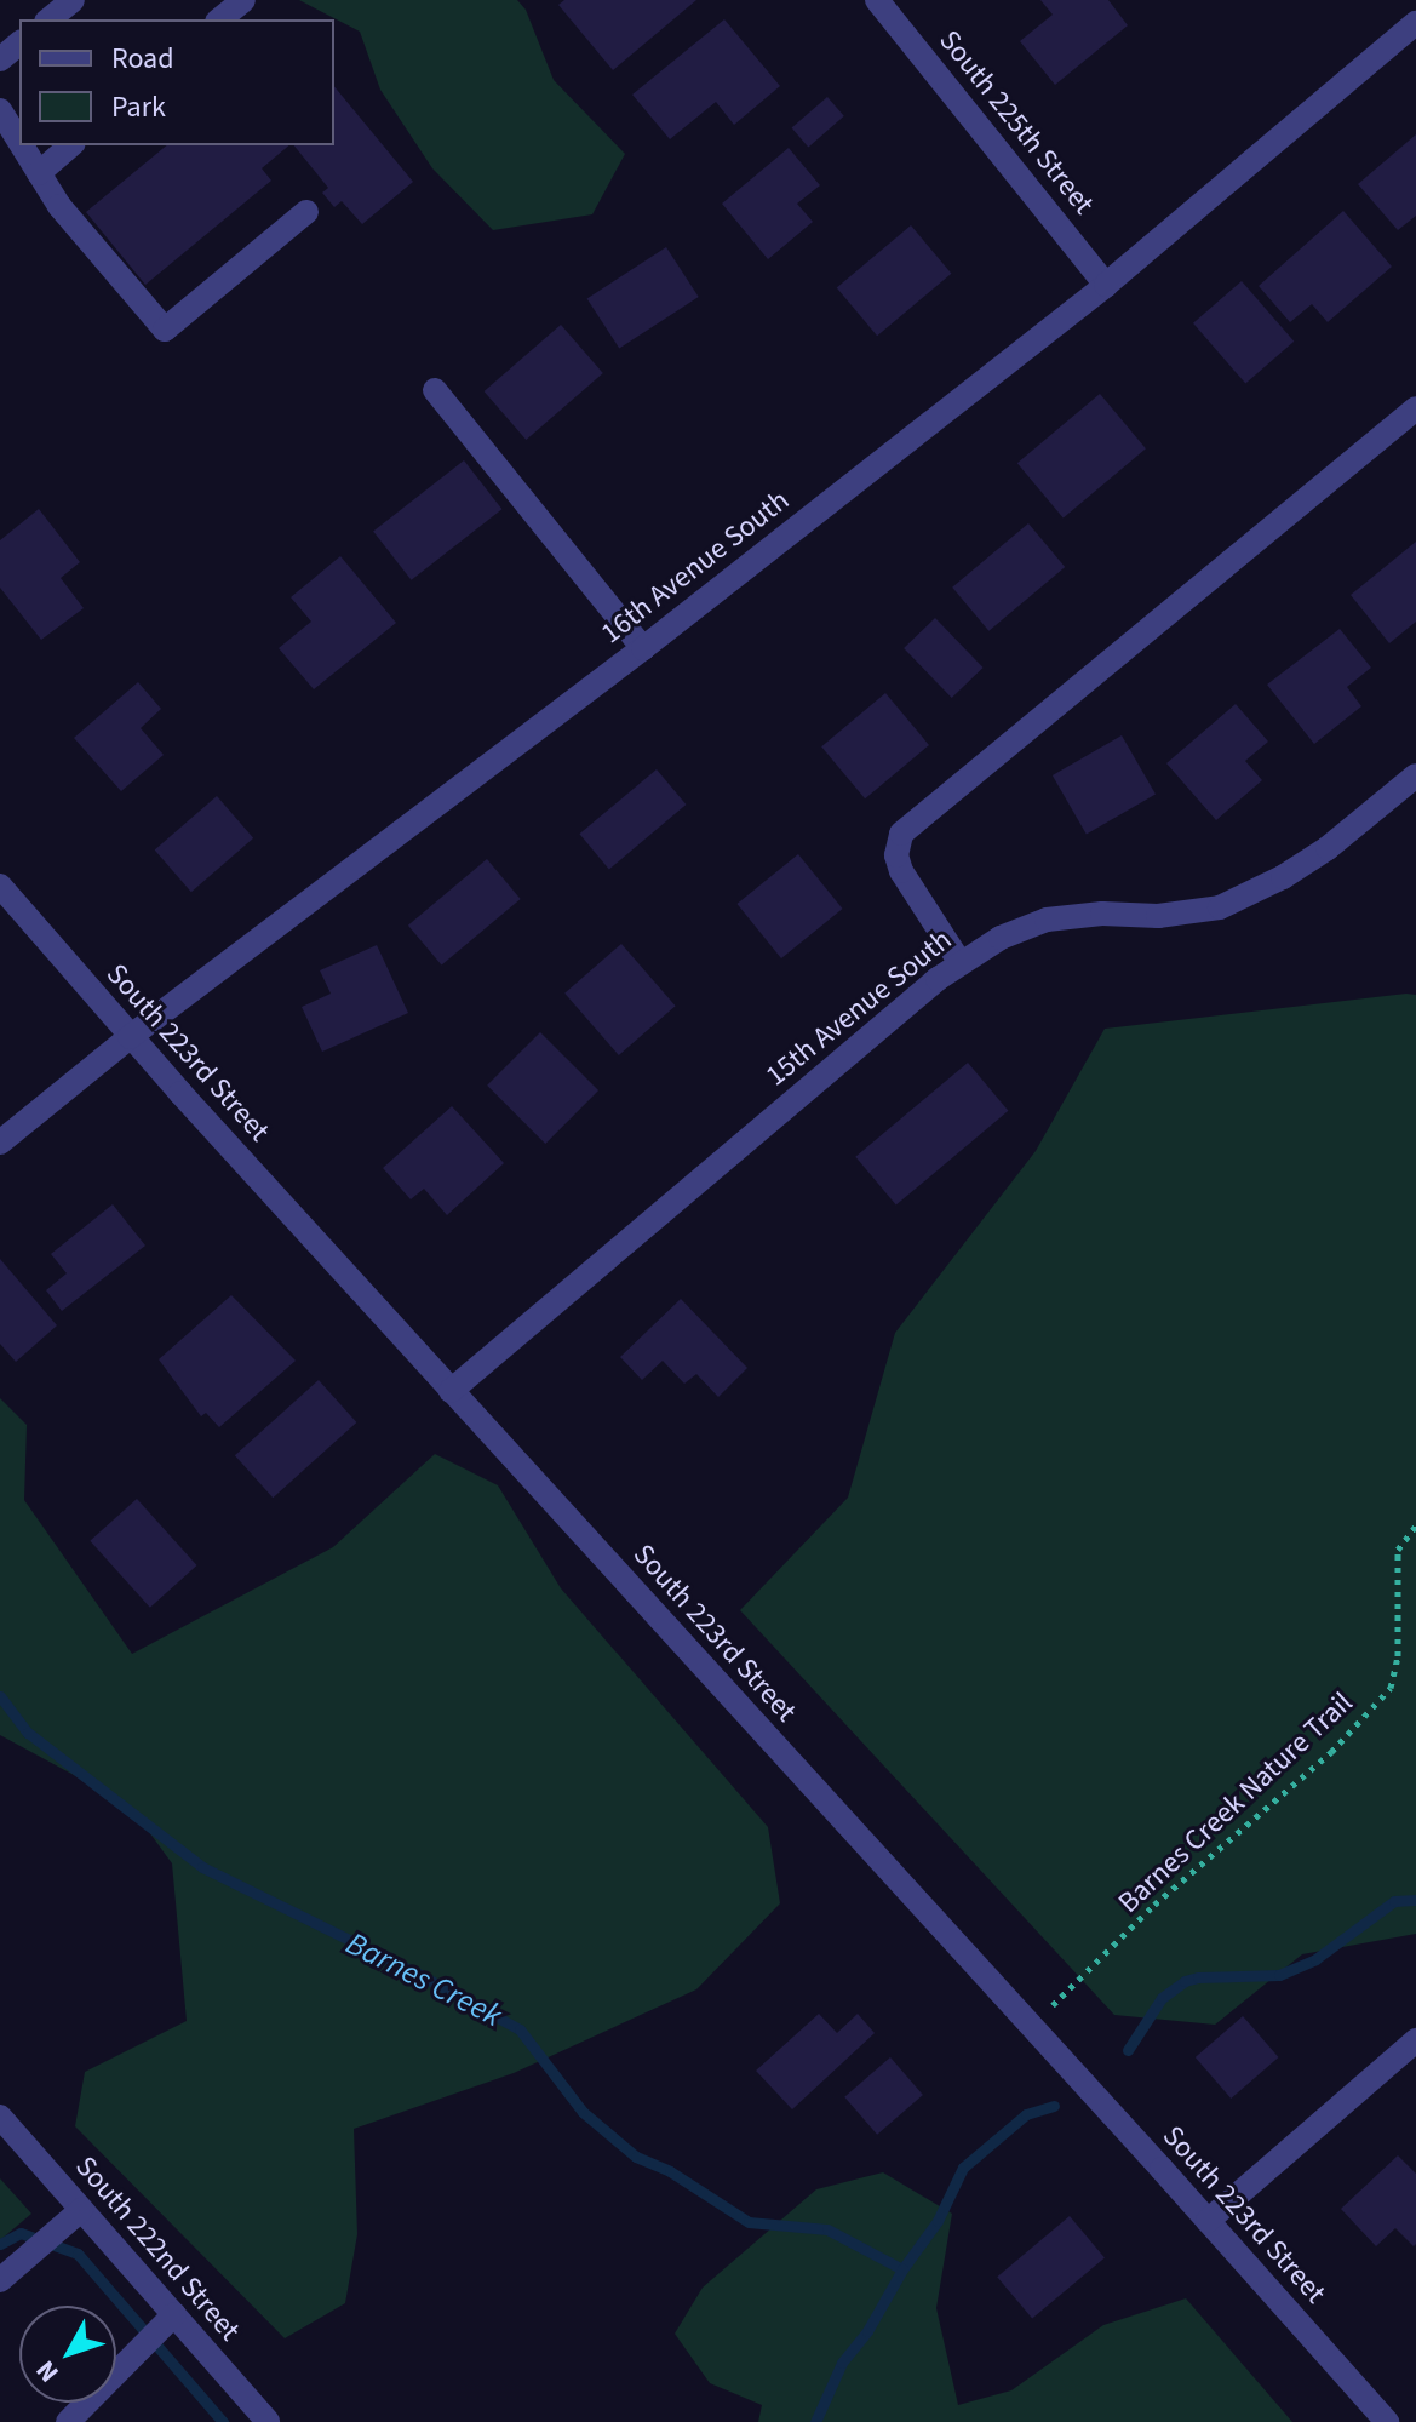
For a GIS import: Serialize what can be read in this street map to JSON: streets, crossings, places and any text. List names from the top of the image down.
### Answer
{
  "streets": {
    "street": [
      "South 225th Street",
      "16th Avenue South",
      "15th Avenue South",
      "South 223rd Street",
      "South 222nd Street"
    ],
    "path": ["Barnes Creek Nature Trail"]
  },
  "crossings": [
    ["South 225th Street", "16th Avenue South"],
    ["16th Avenue South", "South 223rd Street"],
    ["15th Avenue South", "South 223rd Street"],
    ["South 223rd Street", "Barnes Creek Nature Trail"]
  ],
  "water": ["Barnes Creek"],
  "legend": ["Road", "Park"],
  "north": "bottom left"
}
